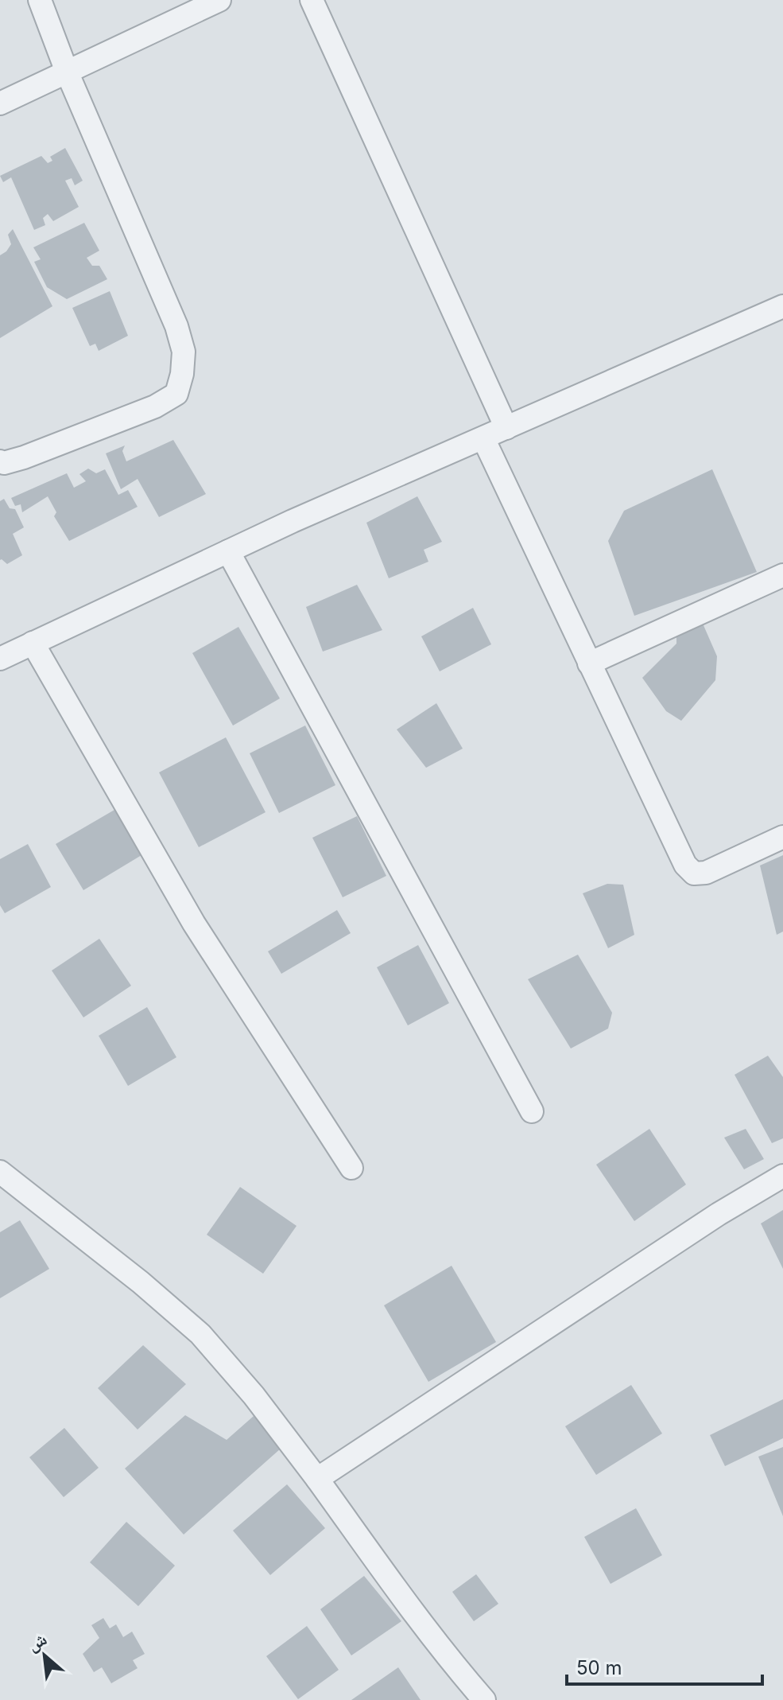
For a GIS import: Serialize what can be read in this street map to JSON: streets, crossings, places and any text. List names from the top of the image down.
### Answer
{
  "scale_bar": "50 m",
  "north": "top left"
}
